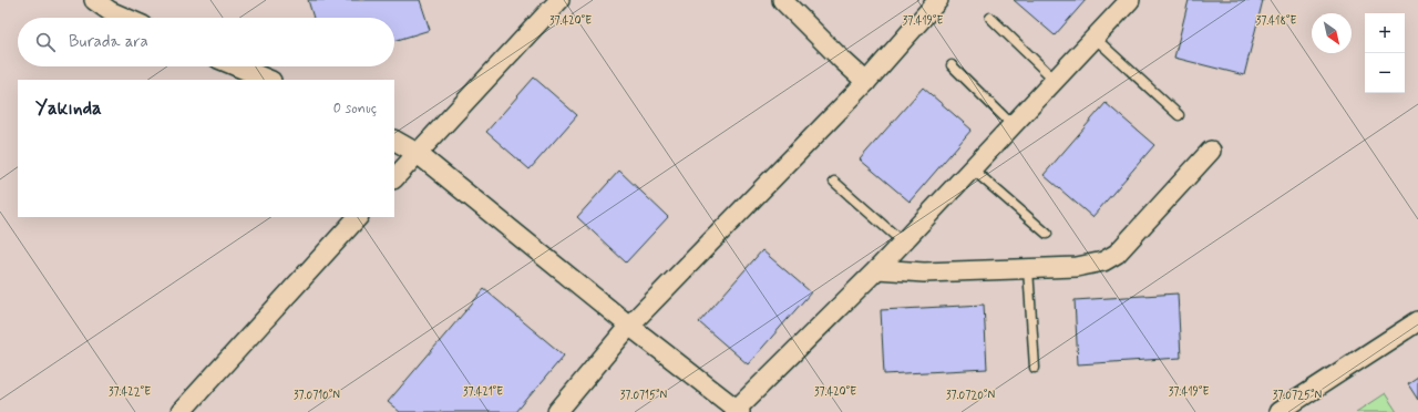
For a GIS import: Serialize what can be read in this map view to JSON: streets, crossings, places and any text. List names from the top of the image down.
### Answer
{
  "north": "bottom right",
  "page": {
    "map_buttons": ["+", "−"],
    "search": "Burada ara",
    "heading": ["Yakında", "0 sonuç"]
  },
  "coordinates": [
    "37.420°E",
    "37.419°E",
    "37.418°E",
    "37.422°E",
    "37.421°E",
    "37.0710°N",
    "37.0715°N",
    "37.0720°N",
    "37.0725°N"
  ]
}
